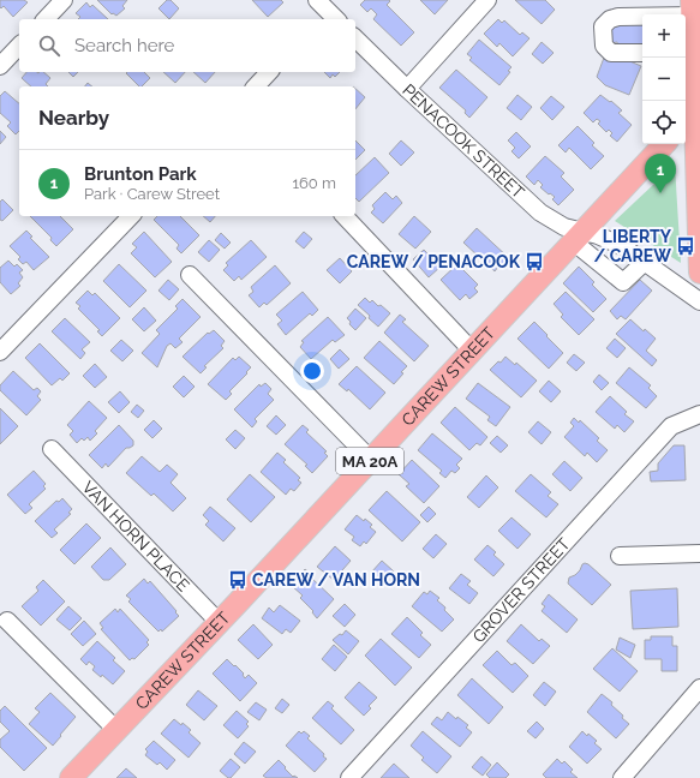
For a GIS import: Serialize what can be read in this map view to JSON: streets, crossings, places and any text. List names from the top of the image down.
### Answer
{
  "streets": {
    "main road": ["CAREW STREET", "MA 20A"],
    "street": ["PENACOOK STREET", "VAN HORN PLACE", "GROVER STREET"]
  },
  "crossings": [
    ["PENACOOK STREET", "CAREW STREET"],
    ["CAREW STREET", "VAN HORN PLACE"]
  ],
  "places": {
    "bus stop": ["LIBERTY / CAREW", "CAREW / PENACOOK", "CAREW / VAN HORN"]
  },
  "page": {
    "map_buttons": ["+", "−"],
    "search": "Search here",
    "heading": "Nearby",
    "list": [
      {
        "mark": "1",
        "name": "Brunton Park",
        "note": "Park · Carew Street",
        "value": "160 m"
      }
    ],
    "pins": "1"
  }
}
